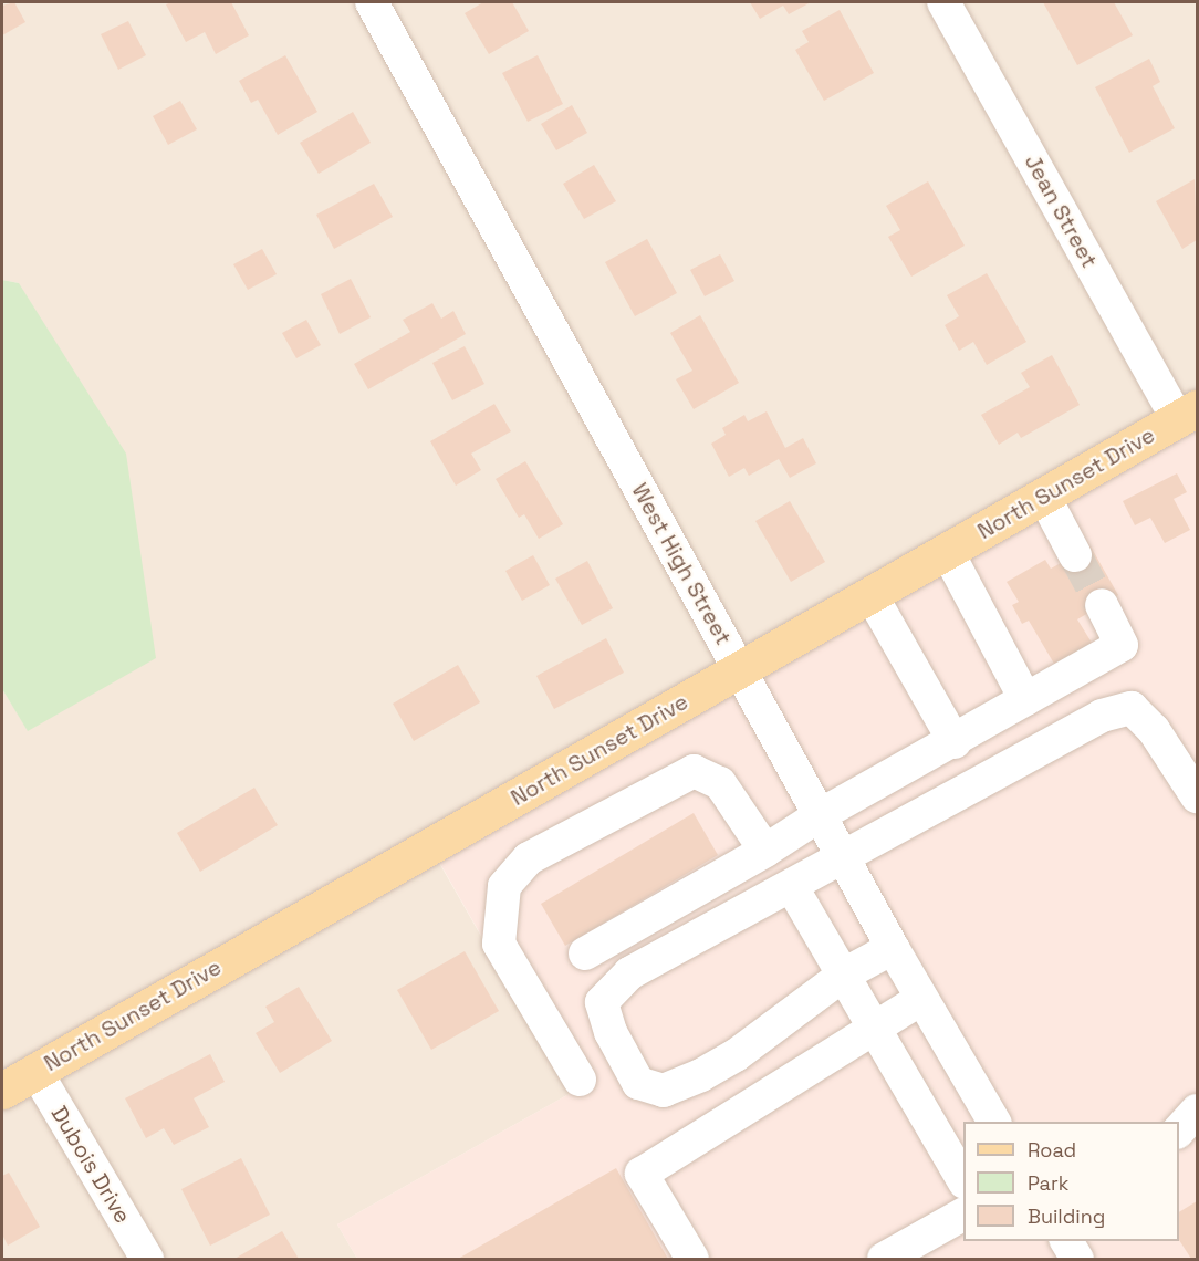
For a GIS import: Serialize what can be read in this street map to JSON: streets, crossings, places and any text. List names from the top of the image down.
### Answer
{
  "streets": {
    "main road": ["North Sunset Drive"],
    "street": ["Jean Street", "West High Street", "Dubois Drive"]
  },
  "crossings": [
    ["Jean Street", "North Sunset Drive"],
    ["North Sunset Drive", "West High Street"],
    ["North Sunset Drive", "Dubois Drive"]
  ],
  "legend": ["Road", "Park", "Building"]
}
